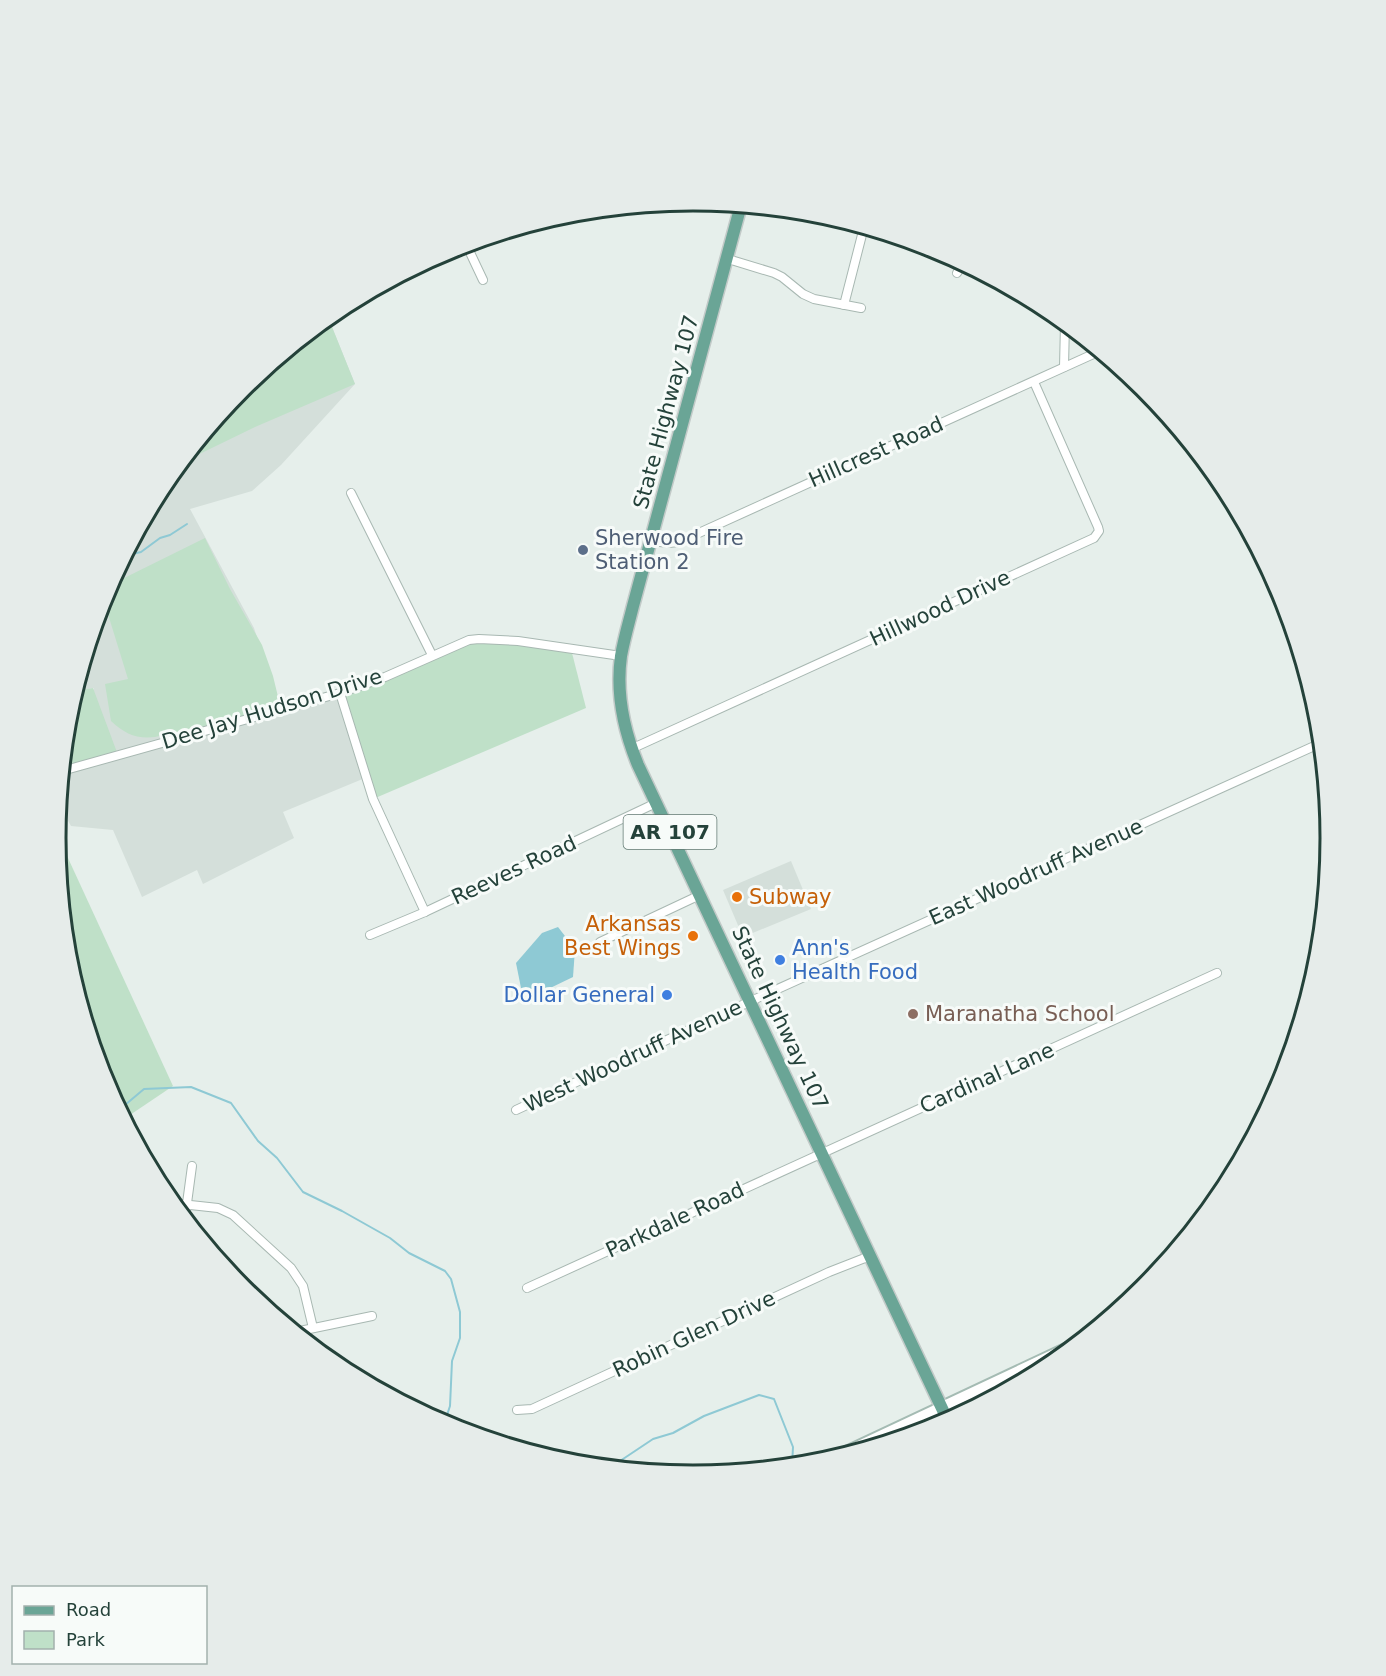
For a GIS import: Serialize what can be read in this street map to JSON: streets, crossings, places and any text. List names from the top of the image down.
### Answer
{
  "streets": {
    "main road": ["State Highway 107", "AR 107"],
    "street": [
      "Hillcrest Road",
      "Hillwood Drive",
      "Dee Jay Hudson Drive",
      "Reeves Road",
      "East Woodruff Avenue",
      "West Woodruff Avenue",
      "Cardinal Lane",
      "Parkdale Road",
      "Robin Glen Drive"
    ]
  },
  "crossings": [
    ["State Highway 107", "Hillcrest Road"],
    ["State Highway 107", "Hillwood Drive"],
    ["State Highway 107", "Dee Jay Hudson Drive"],
    ["State Highway 107", "Reeves Road"],
    ["State Highway 107", "East Woodruff Avenue"],
    ["State Highway 107", "West Woodruff Avenue"],
    ["State Highway 107", "Cardinal Lane"],
    ["State Highway 107", "Parkdale Road"],
    ["State Highway 107", "Robin Glen Drive"],
    ["Hillcrest Road", "Hillwood Drive"],
    ["East Woodruff Avenue", "West Woodruff Avenue"],
    ["Cardinal Lane", "Parkdale Road"]
  ],
  "places": [
    "Sherwood Fire Station 2",
    "Subway",
    "Arkansas Best Wings",
    "Ann's Health Food",
    "Dollar General",
    "Maranatha School"
  ],
  "legend": ["Road", "Park"]
}
